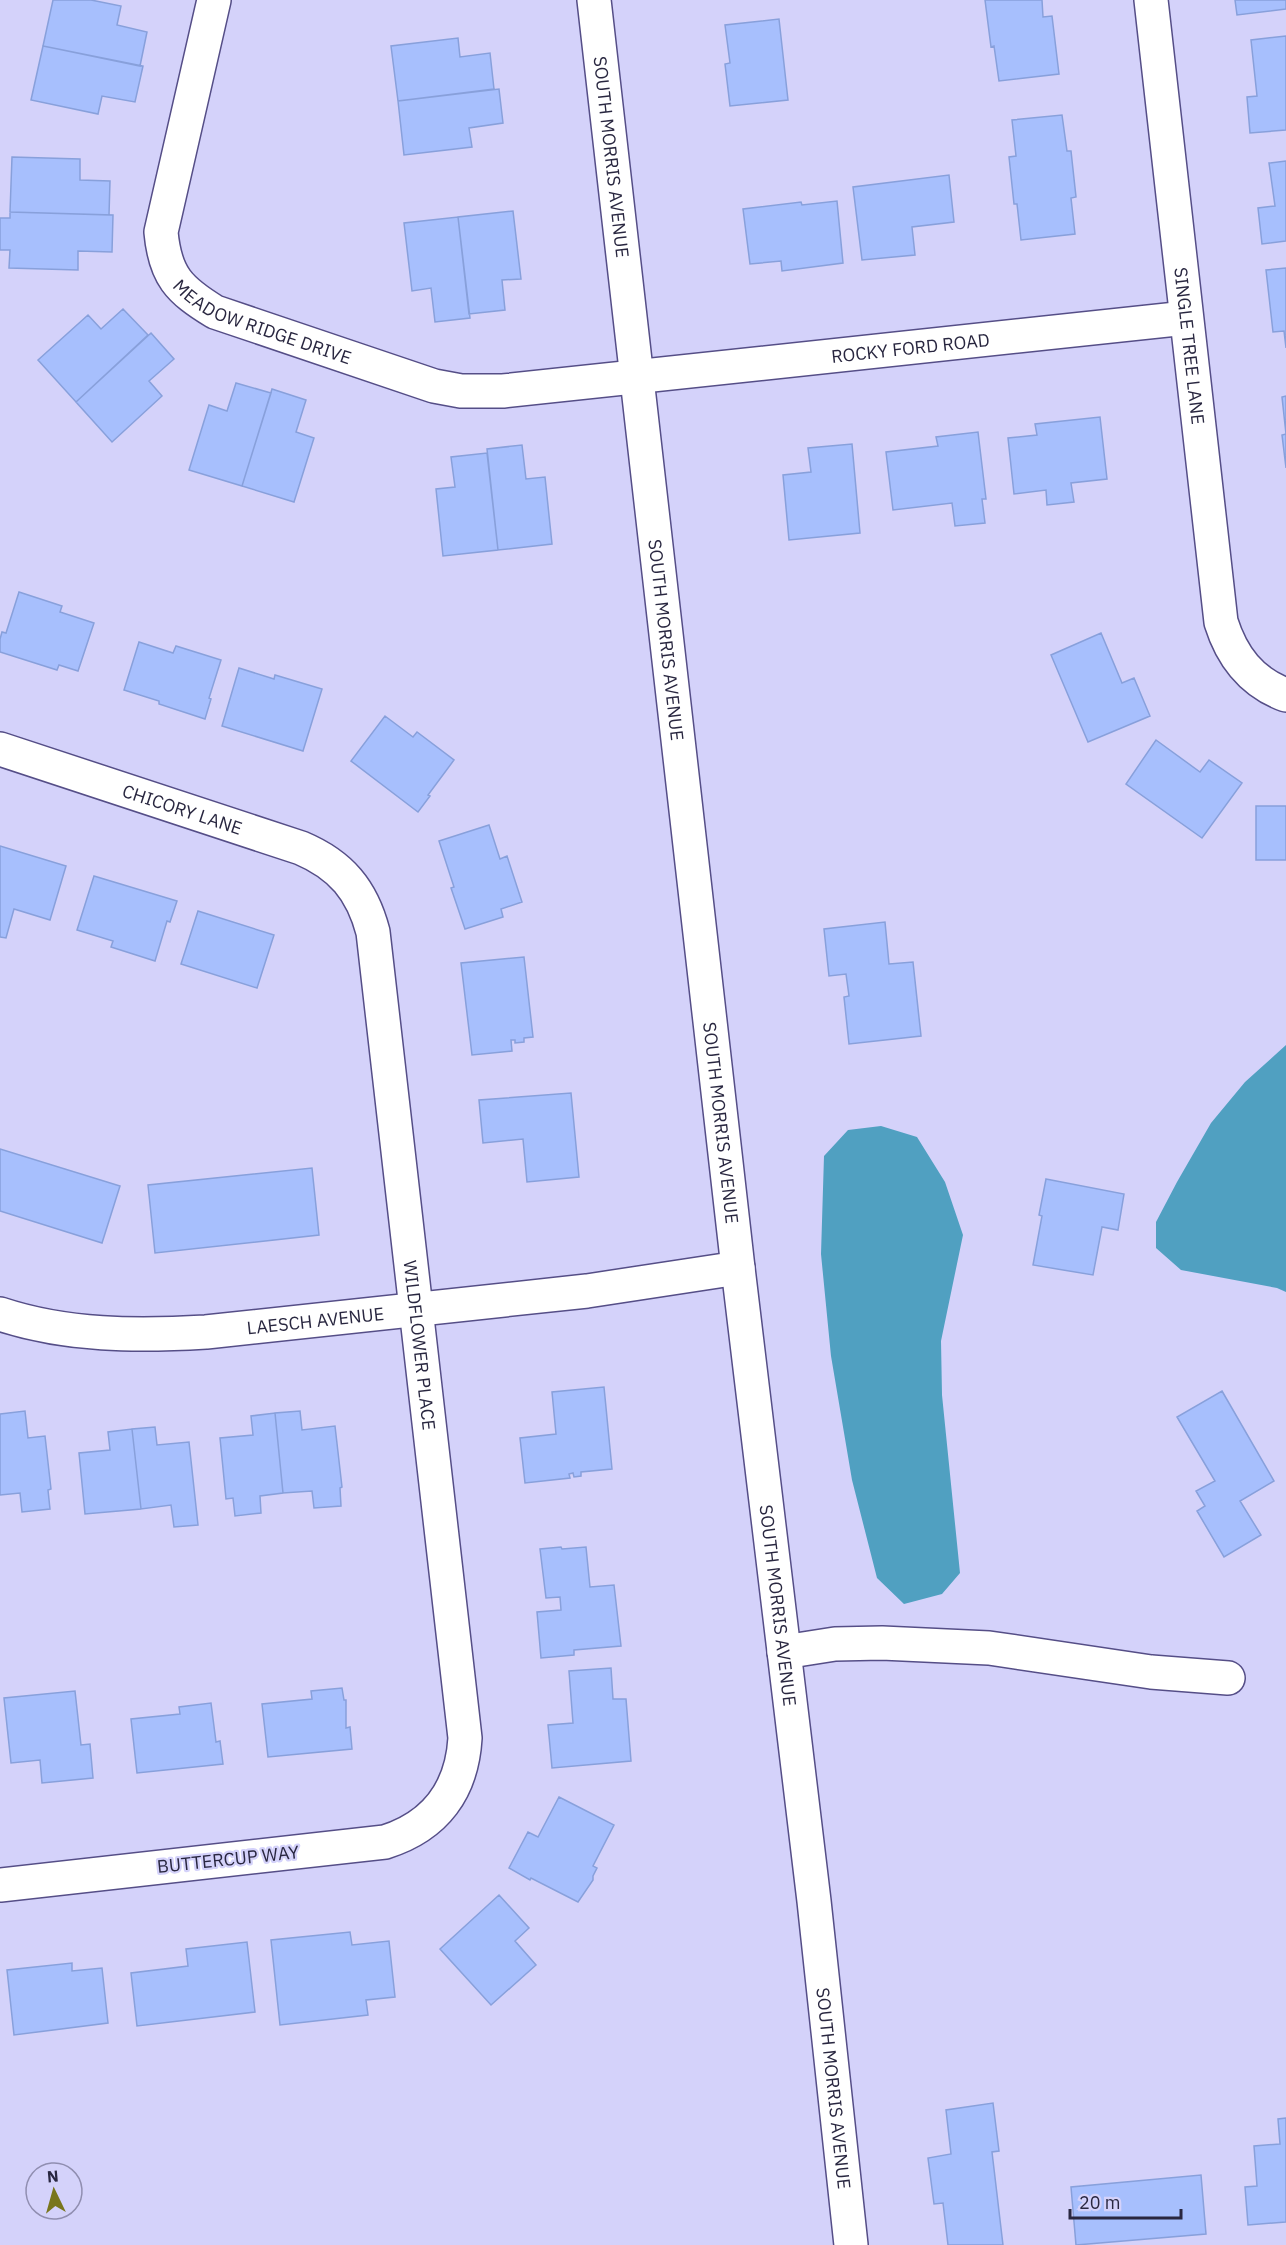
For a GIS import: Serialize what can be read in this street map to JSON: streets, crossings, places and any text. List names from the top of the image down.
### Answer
{
  "streets": {
    "street": [
      "SOUTH MORRIS AVENUE",
      "MEADOW RIDGE DRIVE",
      "SINGLE TREE LANE",
      "ROCKY FORD ROAD",
      "CHICORY LANE",
      "LAESCH AVENUE",
      "WILDFLOWER PLACE",
      "BUTTERCUP WAY"
    ]
  },
  "crossings": [
    ["SOUTH MORRIS AVENUE", "MEADOW RIDGE DRIVE"],
    ["SOUTH MORRIS AVENUE", "ROCKY FORD ROAD"],
    ["SOUTH MORRIS AVENUE", "LAESCH AVENUE"],
    ["MEADOW RIDGE DRIVE", "ROCKY FORD ROAD"],
    ["SINGLE TREE LANE", "ROCKY FORD ROAD"],
    ["CHICORY LANE", "WILDFLOWER PLACE"],
    ["LAESCH AVENUE", "WILDFLOWER PLACE"],
    ["WILDFLOWER PLACE", "BUTTERCUP WAY"]
  ],
  "scale_bar": "20 m",
  "north": "top"
}
